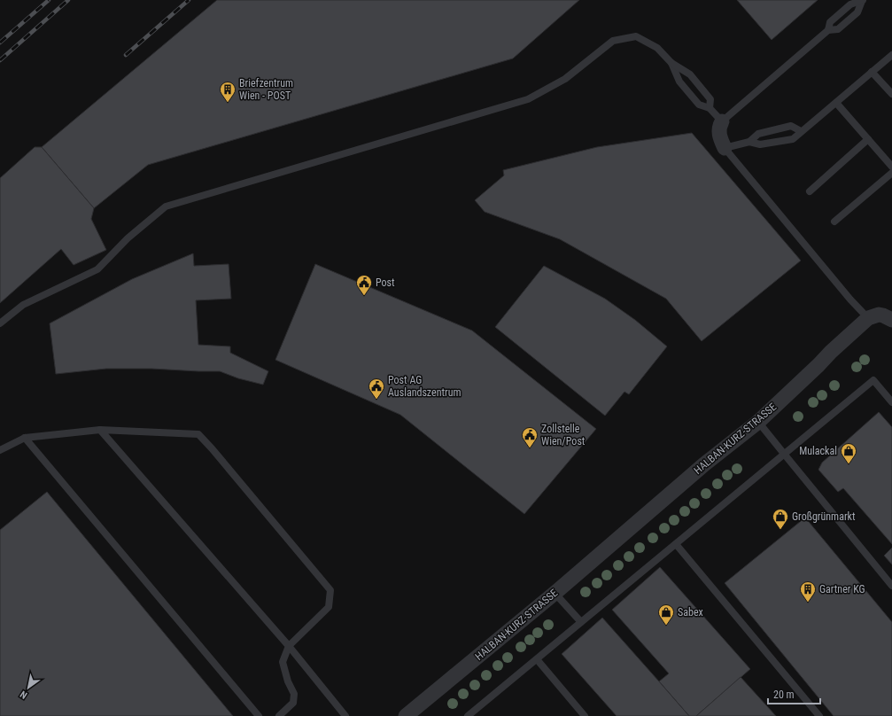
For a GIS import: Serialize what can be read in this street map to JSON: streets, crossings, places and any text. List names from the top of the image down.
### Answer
{
  "streets": {
    "street": ["HALBAN-KURZ-STRASSE"]
  },
  "places": {
    "building": ["Briefzentrum Wien - POST", "Gartner KG"],
    "public building": ["Post", "Post AG Auslandszentrum", "Zollstelle Wien/Post"],
    "shop": ["Mulackal", "Großgrünmarkt", "Sabex"]
  },
  "scale_bar": "20 m",
  "north": "bottom left"
}
